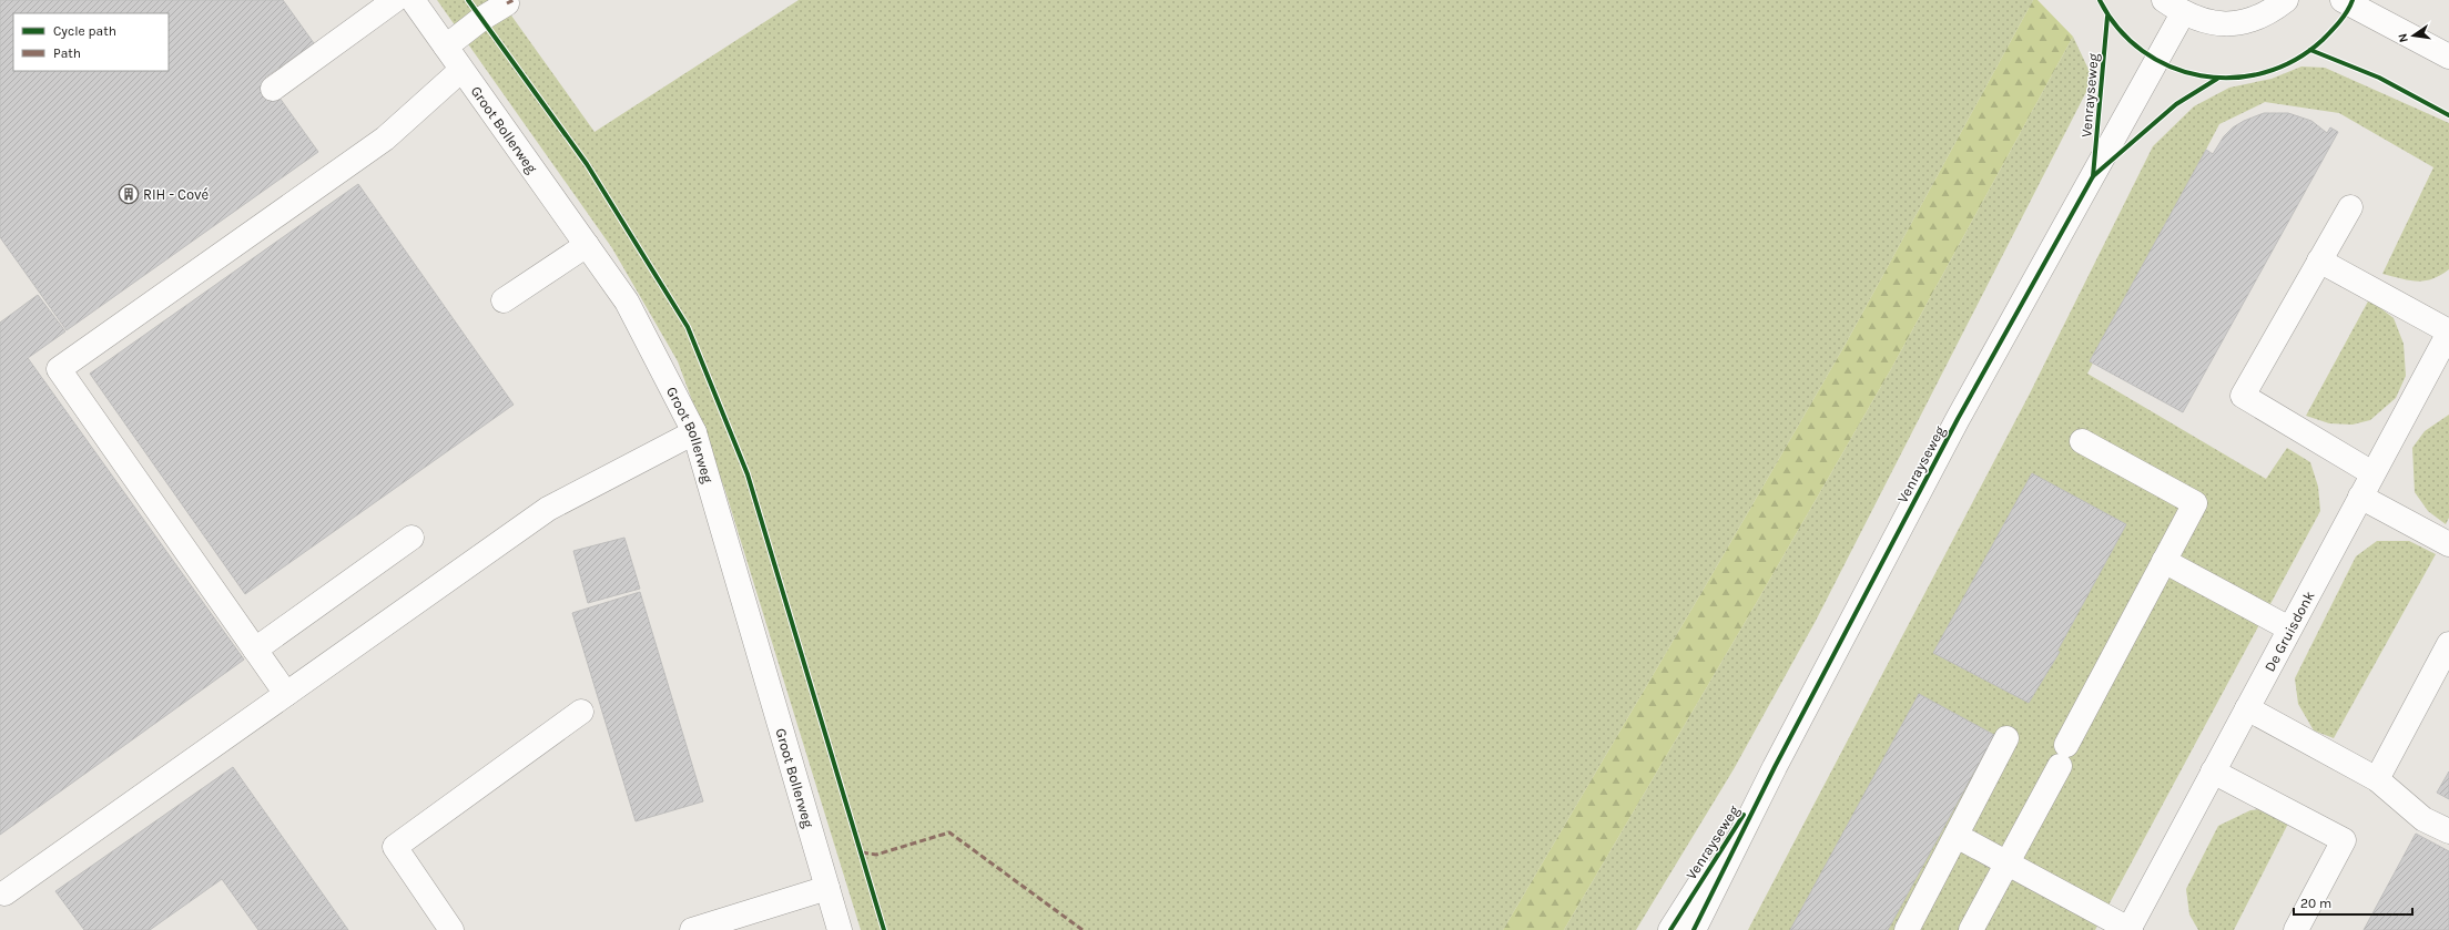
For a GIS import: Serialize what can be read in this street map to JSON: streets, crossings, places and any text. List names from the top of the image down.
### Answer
{
  "streets": {
    "street": ["Venrayseweg", "Groot Bollerweg", "De Gruisdonk"]
  },
  "places": {
    "building": ["RIH - Cové"]
  },
  "legend": ["Cycle path", "Path"],
  "scale_bar": "20 m",
  "north": "left"
}
